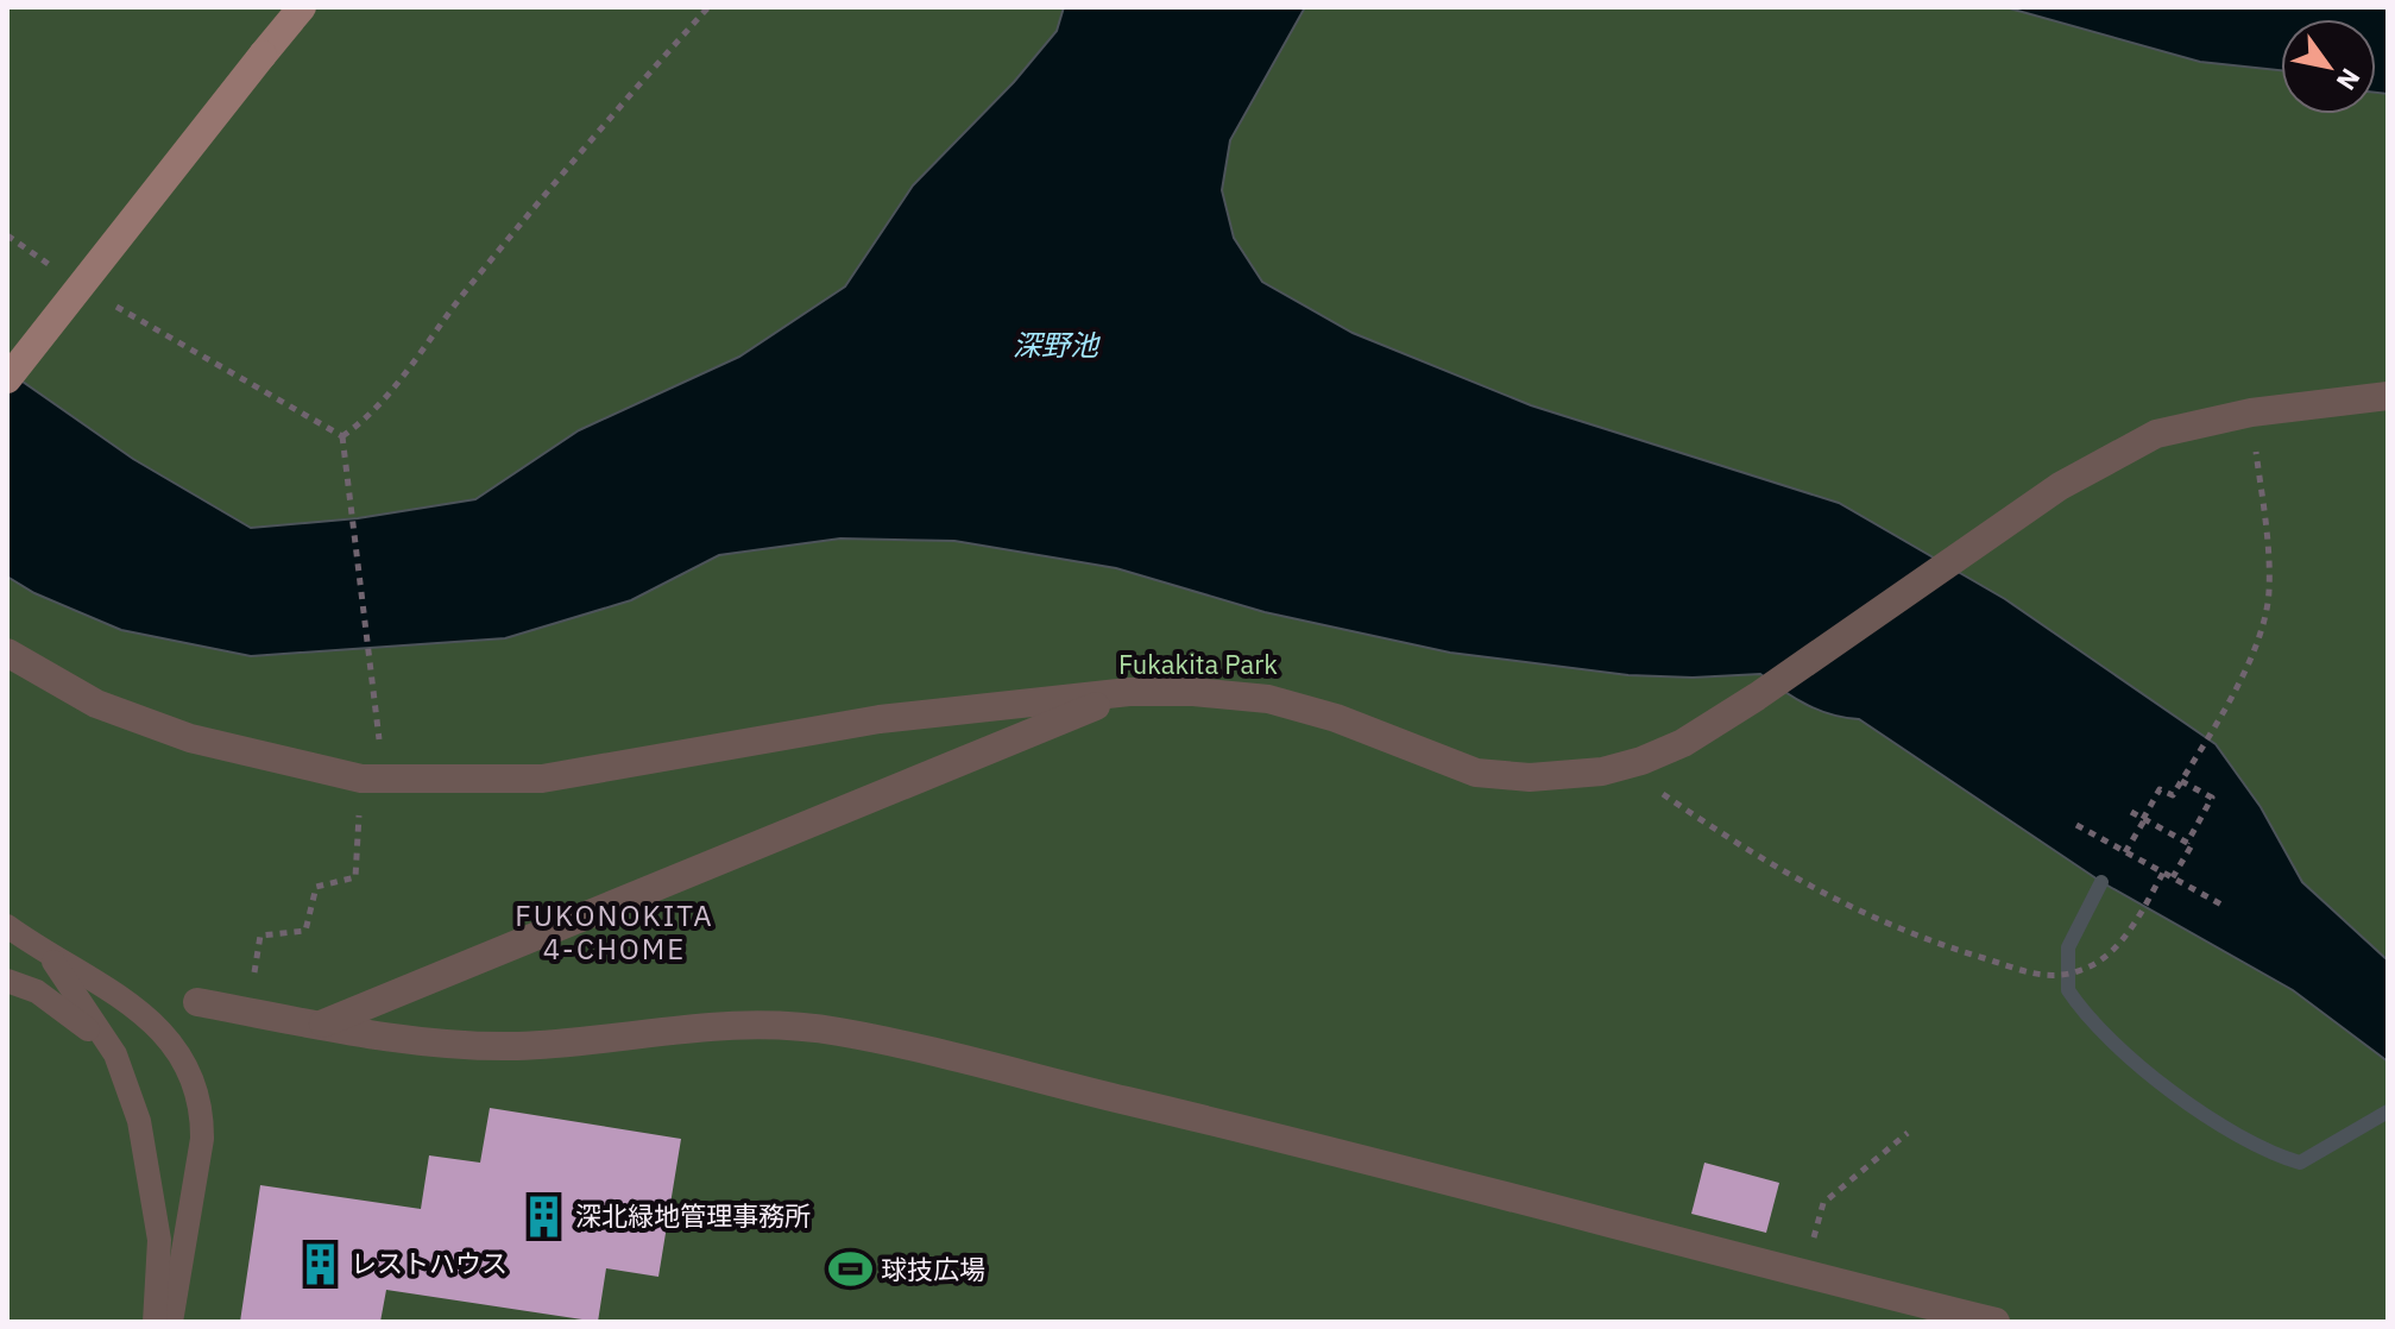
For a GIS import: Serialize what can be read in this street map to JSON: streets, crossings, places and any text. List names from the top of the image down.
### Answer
{
  "districts": ["FUKONOKITA 4-CHOME"],
  "water": ["深野池"],
  "parks": ["Fukakita Park"],
  "places": {
    "building": ["深北緑地管理事務所", "レストハウス"],
    "sports": ["球技広場"]
  },
  "north": "bottom right"
}
